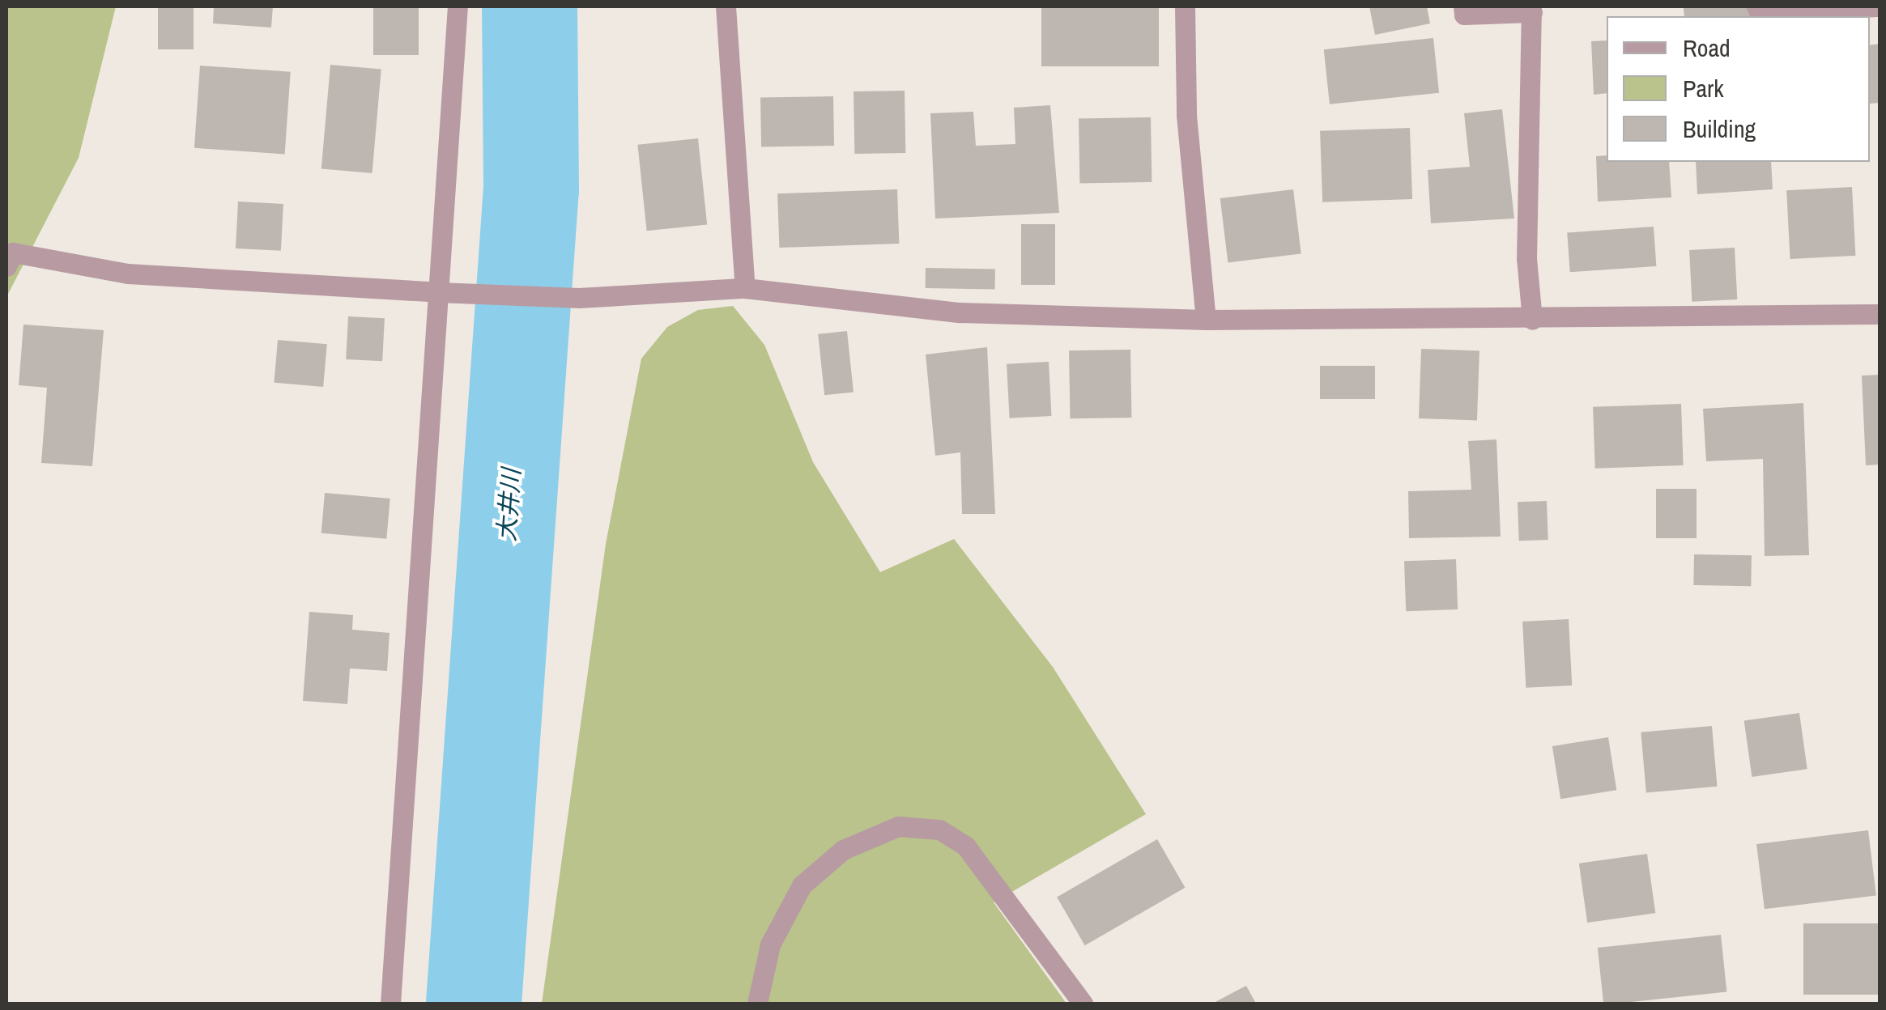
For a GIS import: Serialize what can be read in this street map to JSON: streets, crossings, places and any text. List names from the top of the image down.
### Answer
{
  "water": ["大井川"],
  "legend": ["Road", "Park", "Building"]
}
